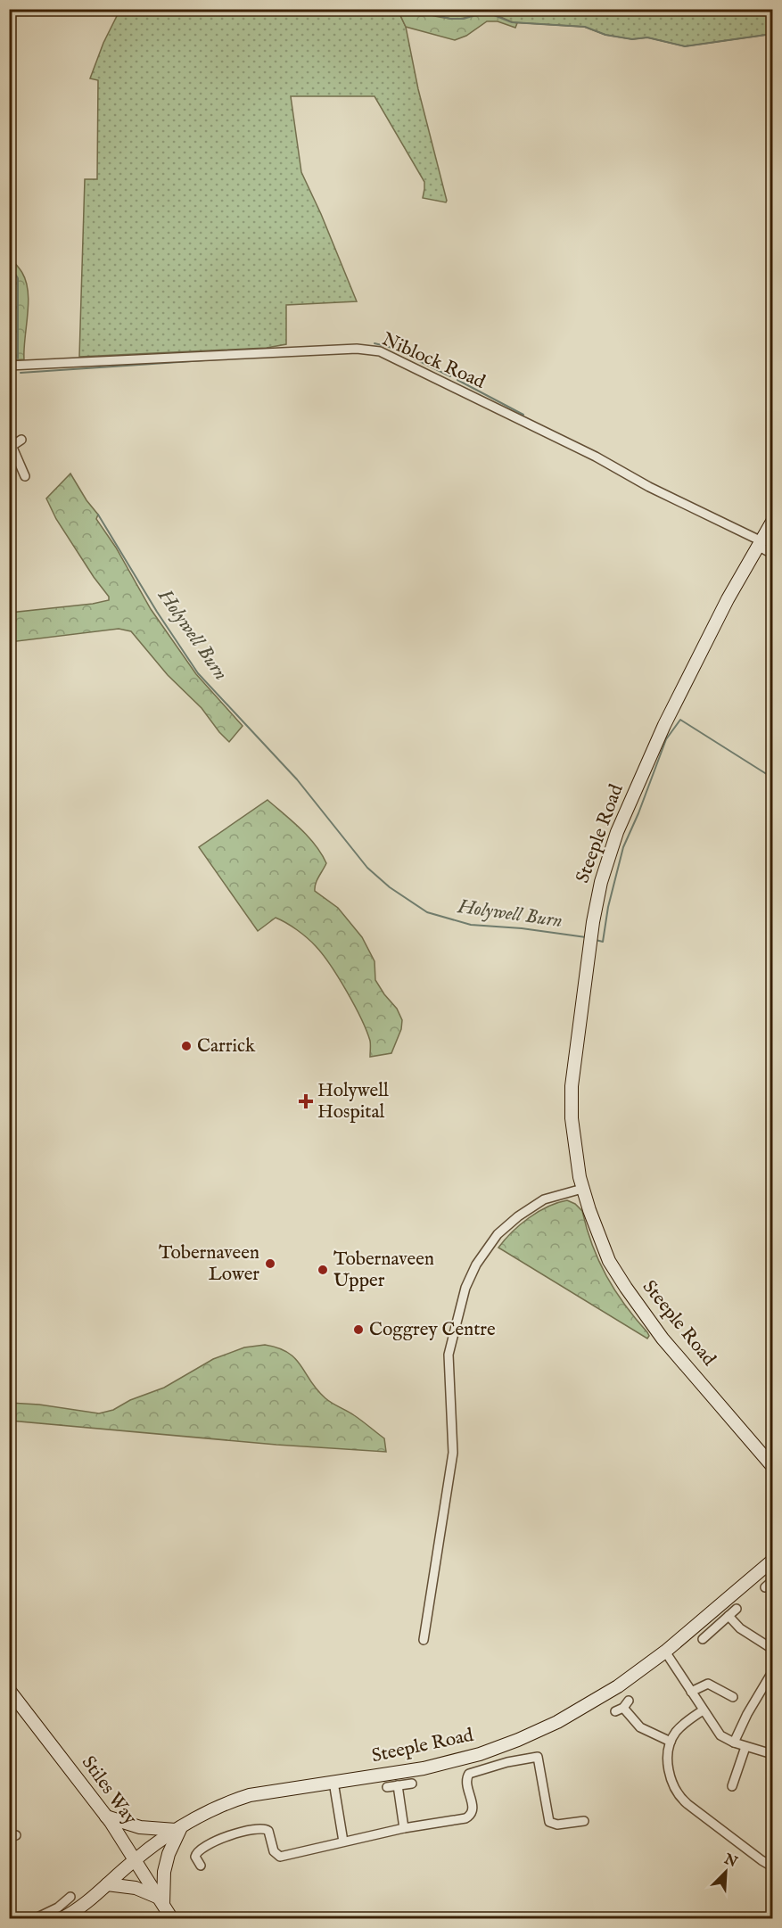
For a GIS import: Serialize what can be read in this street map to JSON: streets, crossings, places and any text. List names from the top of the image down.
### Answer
{
  "streets": {
    "street": ["Niblock Road", "Steeple Road", "Stiles Way"]
  },
  "crossings": [
    ["Niblock Road", "Steeple Road"],
    ["Steeple Road", "Stiles Way"]
  ],
  "water": ["Holywell Burn"],
  "places": {
    "other": [
      "Carrick",
      "Tobernaveen Lower",
      "Tobernaveen Upper",
      "Coggrey Centre"
    ],
    "health": ["Holywell Hospital"]
  },
  "north": "top right"
}
